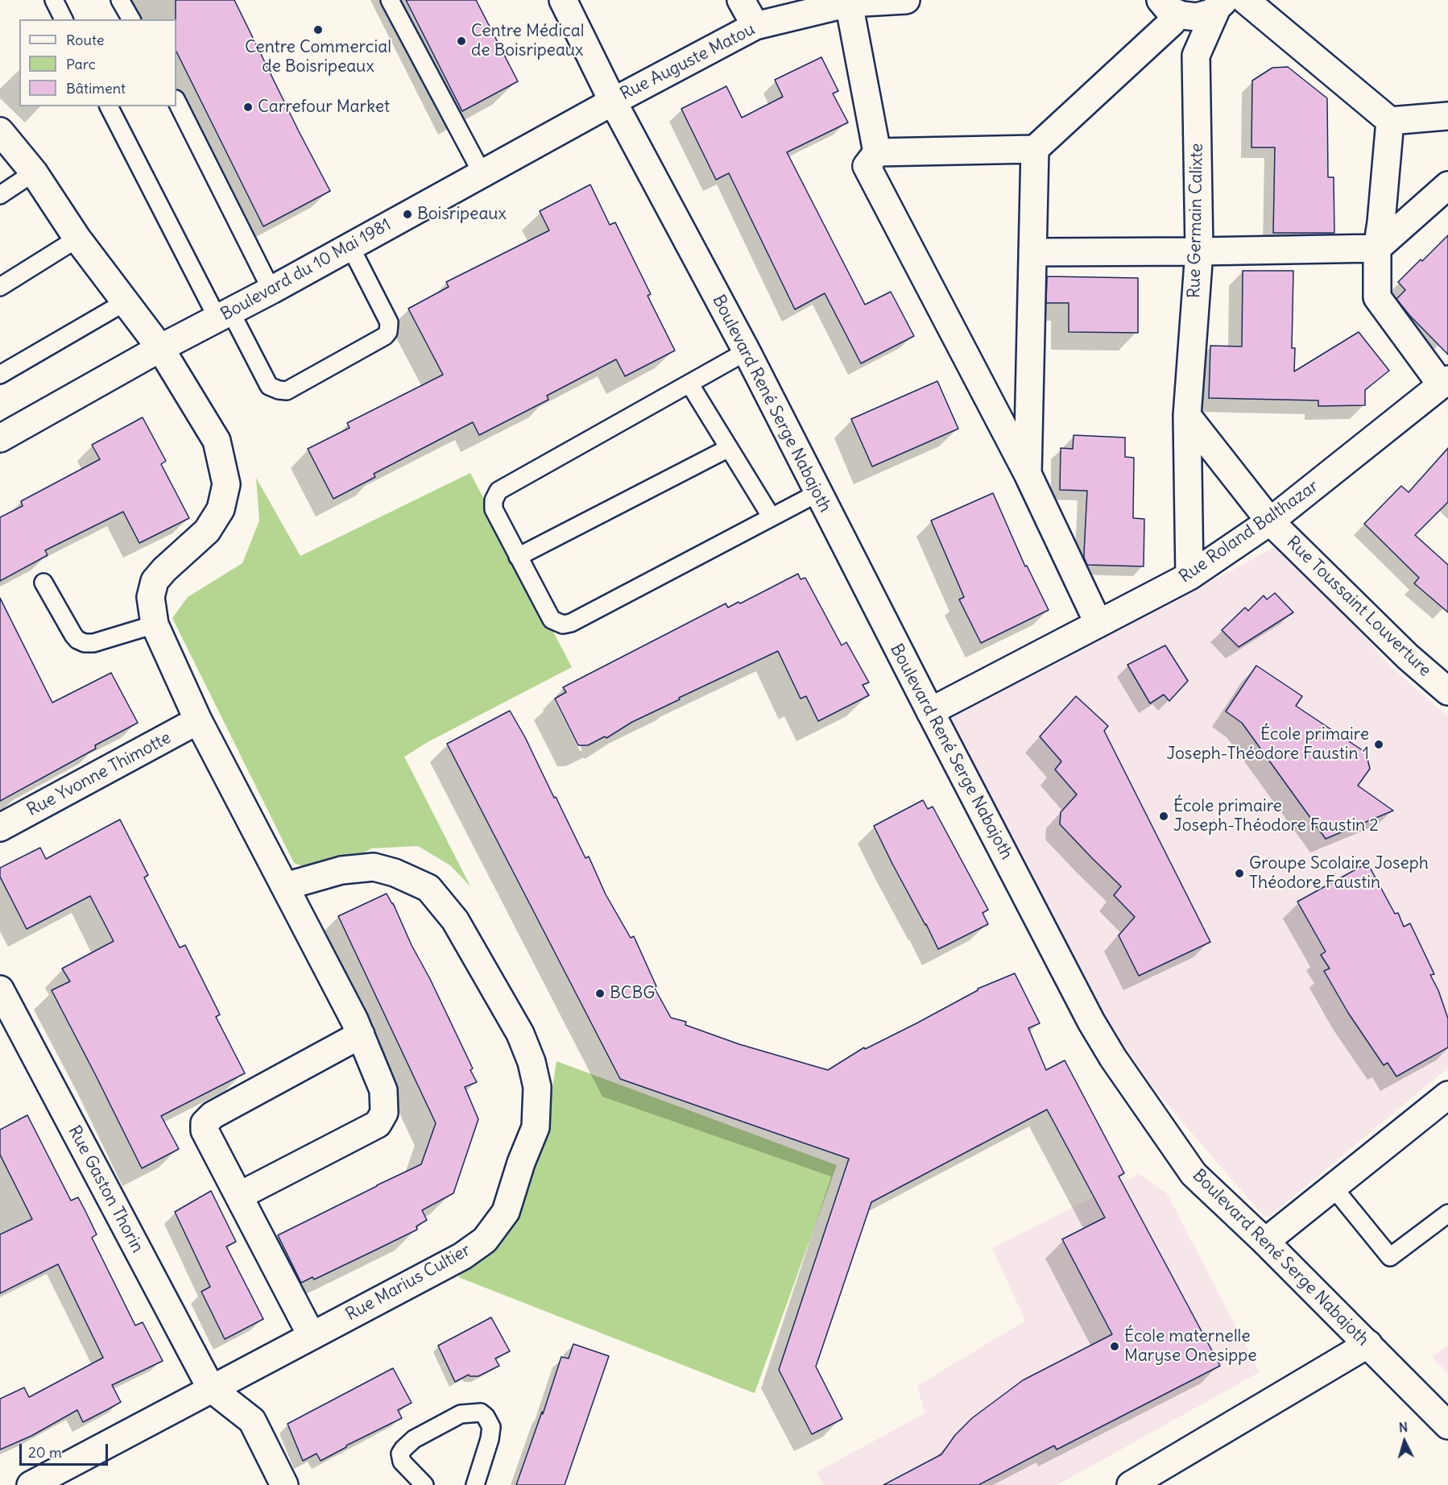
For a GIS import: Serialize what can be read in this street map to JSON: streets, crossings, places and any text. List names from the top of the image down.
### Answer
{
  "streets": {
    "street": [
      "Rue Auguste Matou",
      "Rue Germain Calixte",
      "Boulevard du 10 Mai 1981",
      "Boulevard René Serge Nabajoth",
      "Rue Roland Balthazar",
      "Rue Toussaint Louverture",
      "Rue Yvonne Thimotte",
      "Rue Gaston Thorin",
      "Rue Marius Cultier"
    ]
  },
  "crossings": [
    ["Rue Auguste Matou", "Boulevard du 10 Mai 1981"],
    ["Rue Auguste Matou", "Boulevard René Serge Nabajoth"],
    ["Rue Germain Calixte", "Rue Roland Balthazar"],
    ["Boulevard du 10 Mai 1981", "Boulevard René Serge Nabajoth"],
    ["Boulevard René Serge Nabajoth", "Rue Roland Balthazar"],
    ["Rue Roland Balthazar", "Rue Toussaint Louverture"],
    ["Rue Gaston Thorin", "Rue Marius Cultier"]
  ],
  "places": [
    "Centre Commercial de Boisripeaux",
    "Centre Médical de Boisripeaux",
    "Carrefour Market",
    "Boisripeaux",
    "École primaire Joseph-Théodore Faustin 1",
    "École primaire Joseph-Théodore Faustin 2",
    "Groupe Scolaire Joseph Théodore Faustin",
    "BCBG",
    "École maternelle Maryse Onesippe"
  ],
  "legend": ["Route", "Parc", "Bâtiment"],
  "scale_bar": "20 m",
  "north": "top"
}
